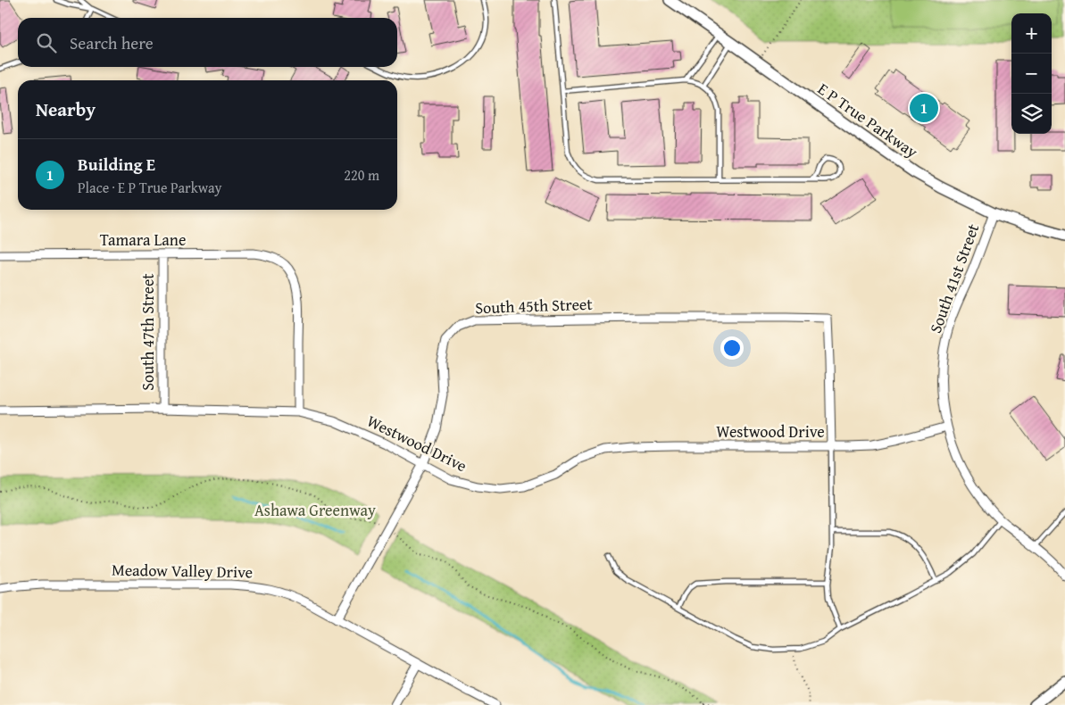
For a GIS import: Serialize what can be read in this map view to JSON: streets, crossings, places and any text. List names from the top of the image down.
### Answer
{
  "streets": {
    "main road": ["E P True Parkway"],
    "street": [
      "Tamara Lane",
      "South 41st Street",
      "South 45th Street",
      "South 47th Street",
      "Westwood Drive",
      "Meadow Valley Drive"
    ]
  },
  "crossings": [
    ["E P True Parkway", "South 41st Street"],
    ["Tamara Lane", "South 47th Street"],
    ["Tamara Lane", "Westwood Drive"],
    ["South 41st Street", "Westwood Drive"],
    ["South 45th Street", "Westwood Drive"],
    ["South 45th Street", "Meadow Valley Drive"],
    ["South 47th Street", "Westwood Drive"]
  ],
  "parks": ["Ashawa Greenway"],
  "page": {
    "map_buttons": ["+", "−"],
    "search": "Search here",
    "heading": "Nearby",
    "pins": "1",
    "list": [
      {
        "mark": "1",
        "name": "Building E",
        "note": "Place · E P True Parkway",
        "value": "220 m"
      }
    ]
  }
}
